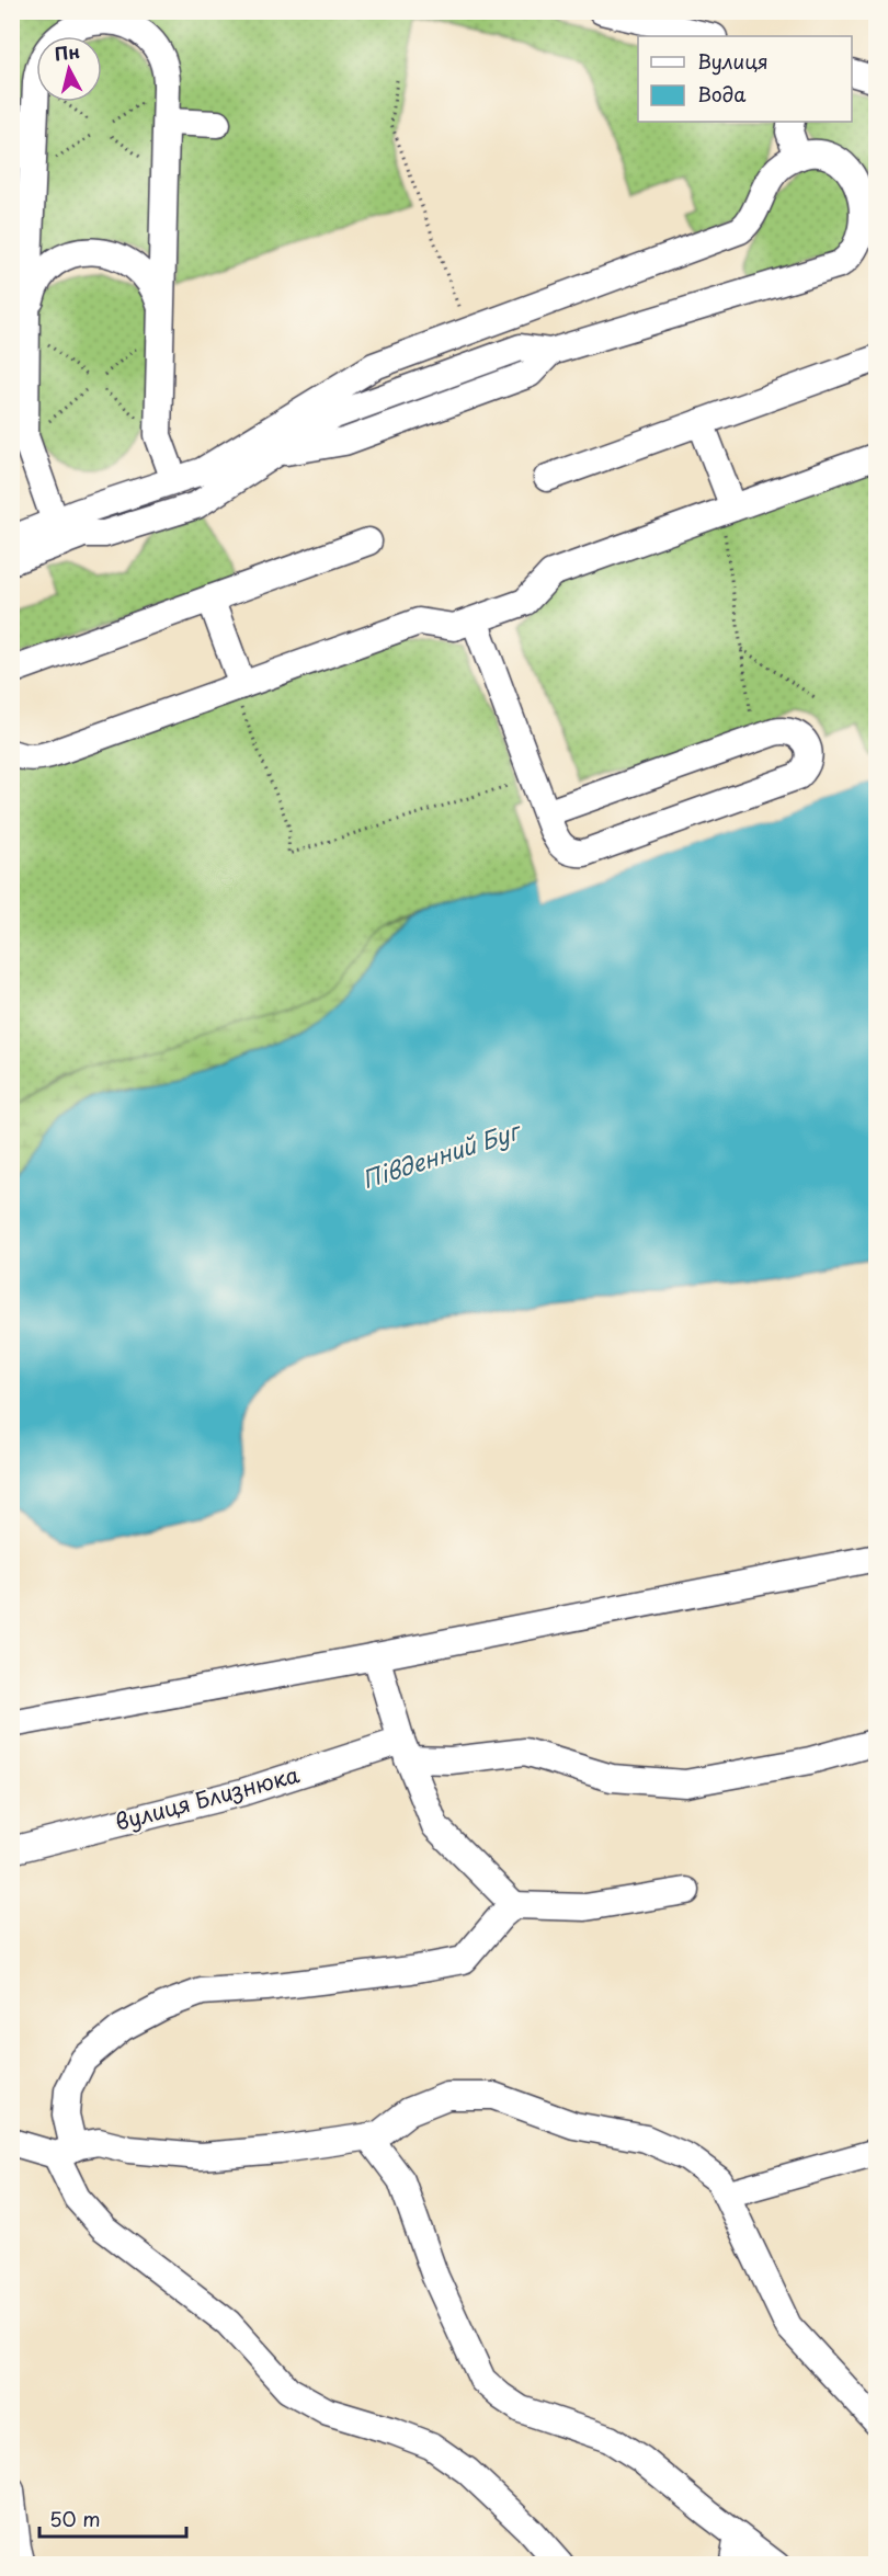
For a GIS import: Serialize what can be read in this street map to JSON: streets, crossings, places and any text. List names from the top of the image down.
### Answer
{
  "streets": {
    "street": ["вулиця Близнюка"]
  },
  "water": ["Південний Буг"],
  "legend": ["Вулиця", "Вода"],
  "scale_bar": "50 m",
  "north": "top"
}
